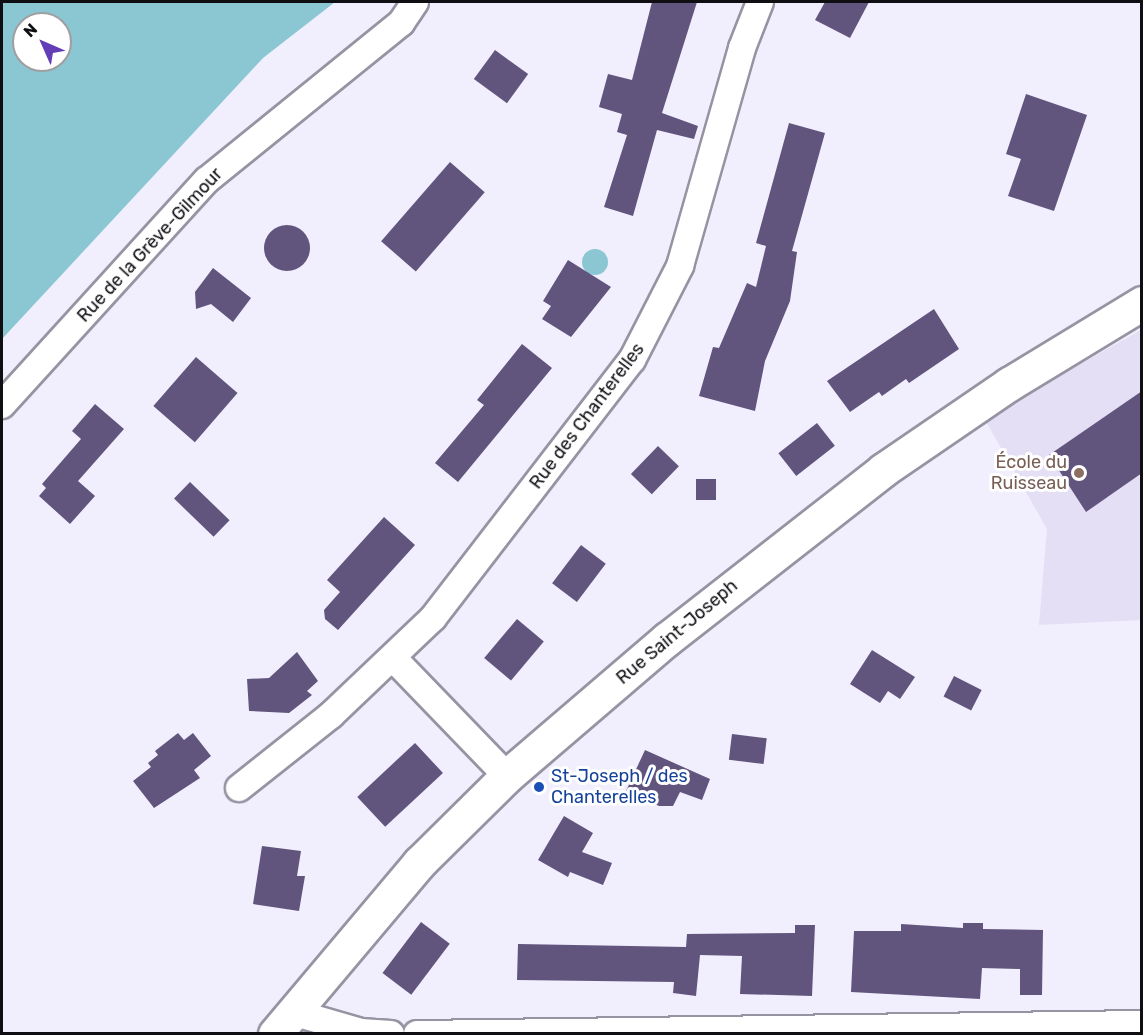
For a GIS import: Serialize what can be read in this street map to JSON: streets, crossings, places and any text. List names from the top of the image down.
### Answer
{
  "streets": {
    "street": ["Rue de la Grève-Gilmour", "Rue des Chanterelles", "Rue Saint-Joseph"]
  },
  "places": ["École du Ruisseau", "St-Joseph / des Chanterelles"],
  "north": "top left"
}
